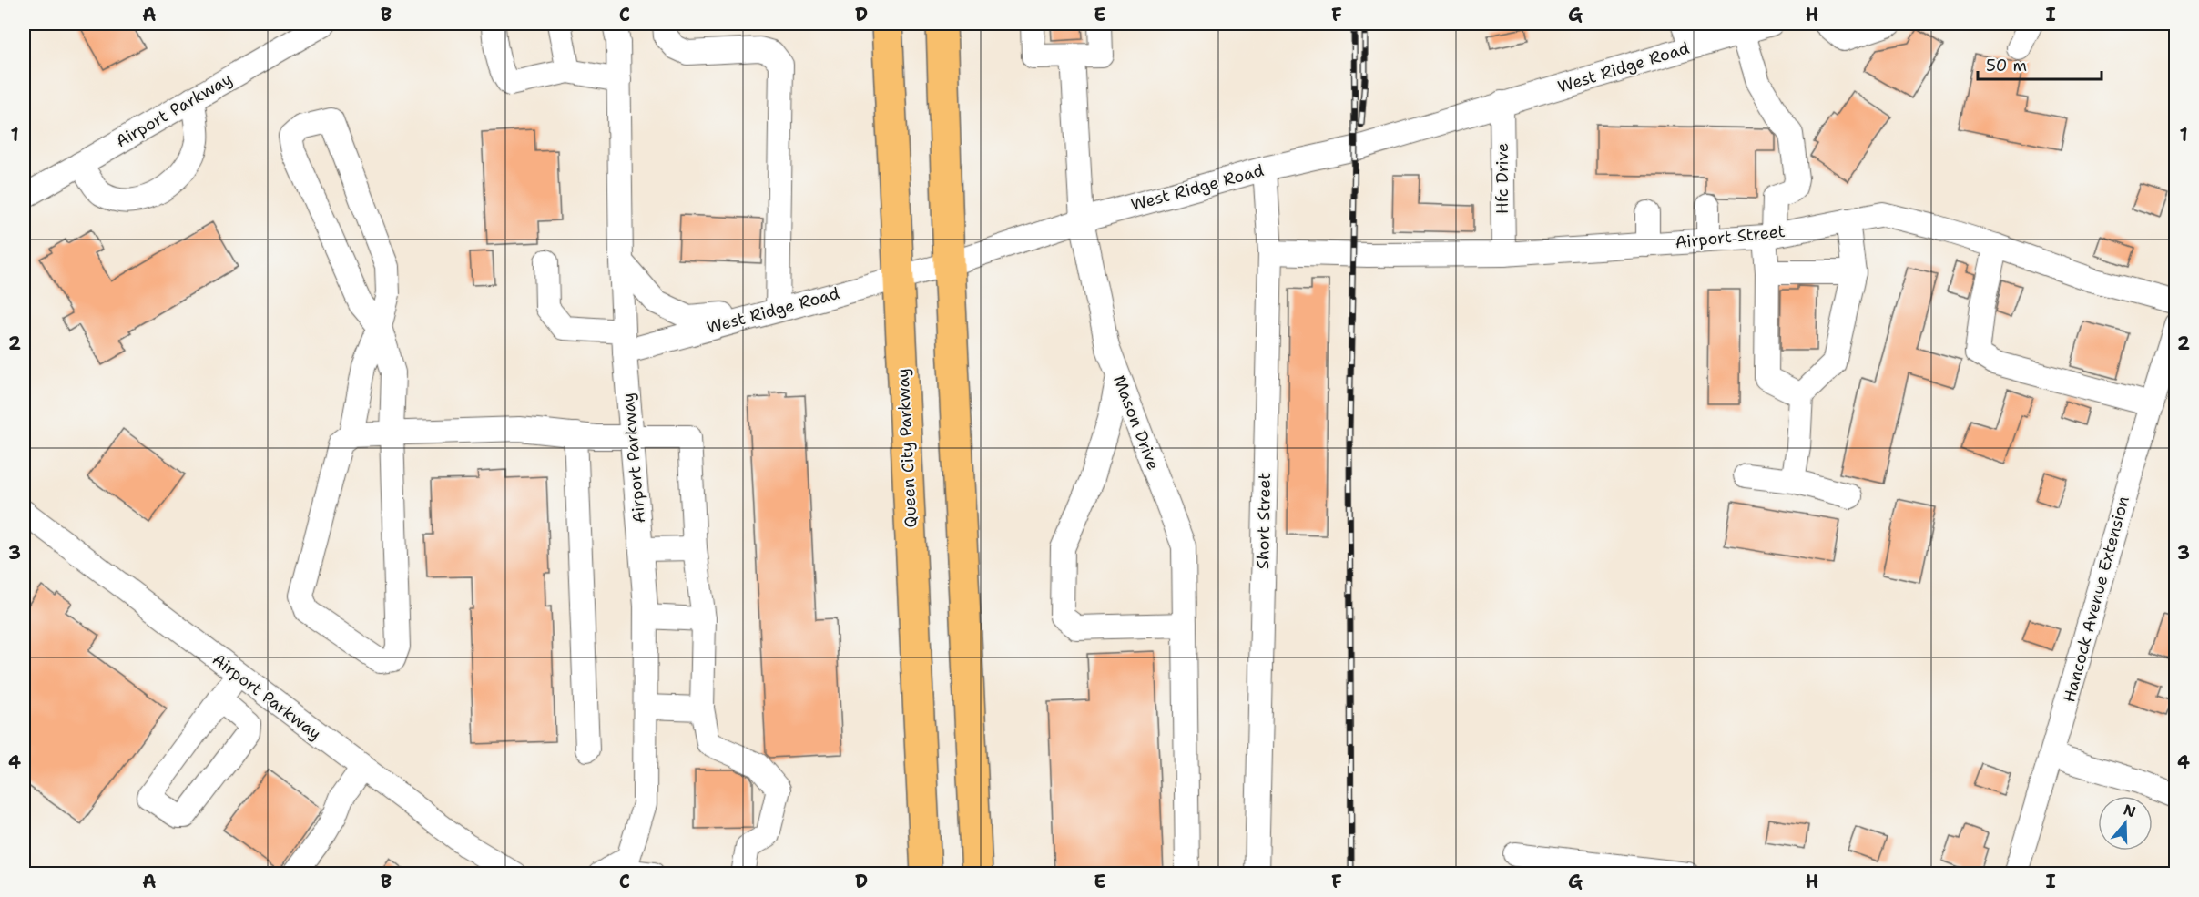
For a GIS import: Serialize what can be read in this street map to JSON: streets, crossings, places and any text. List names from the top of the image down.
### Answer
{
  "streets": {
    "main road": ["Queen City Parkway"],
    "street": [
      "West Ridge Road",
      "Airport Parkway",
      "Hfc Drive",
      "Airport Street",
      "Mason Drive",
      "Short Street",
      "Hancock Avenue Extension"
    ]
  },
  "crossings": [
    ["West Ridge Road", "Airport Parkway"],
    ["West Ridge Road", "Hfc Drive"],
    ["West Ridge Road", "Mason Drive"],
    ["West Ridge Road", "Queen City Parkway"],
    ["West Ridge Road", "Short Street"],
    ["Hfc Drive", "Airport Street"],
    ["Airport Street", "Short Street"]
  ],
  "scale_bar": "50 m",
  "north": "top",
  "grid": {
    "columns": [
      "A",
      "B",
      "C",
      "D",
      "E",
      "F",
      "G",
      "H",
      "I"
    ],
    "rows": [
      "1",
      "2",
      "3",
      "4"
    ]
  }
}
